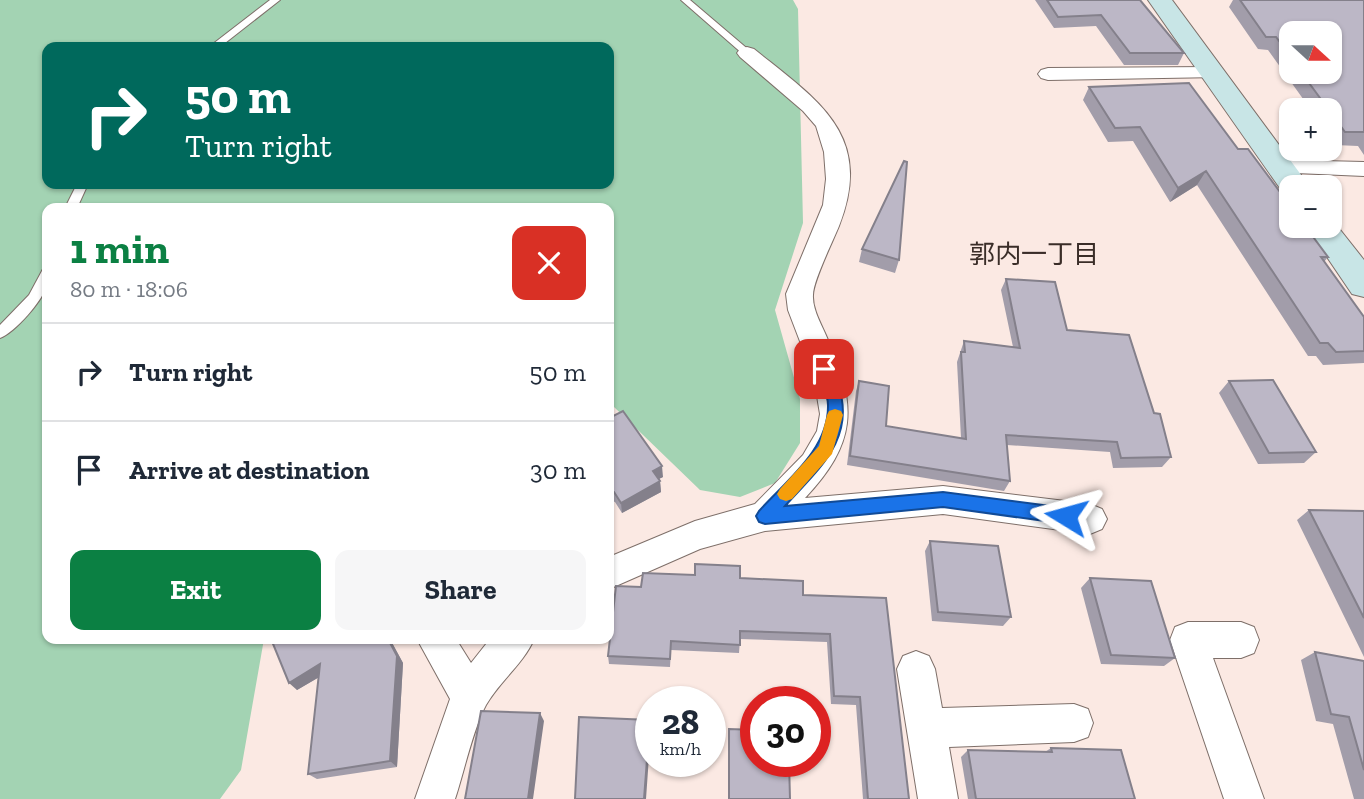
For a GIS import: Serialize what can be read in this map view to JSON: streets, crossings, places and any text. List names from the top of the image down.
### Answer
{
  "districts": ["郭内一丁目"],
  "north": "right",
  "page": {
    "map_buttons": ["+", "−"],
    "turn": ["50 m", "Turn right"],
    "heading": ["1 min", "80 m · 18:06"],
    "list": [
      {
        "name": "Turn right",
        "value": "50 m"
      },
      {
        "name": "Arrive at destination",
        "value": "30 m"
      }
    ],
    "buttons": ["Exit", "Share"],
    "speed": "28 km/h",
    "limit": "30"
  }
}
